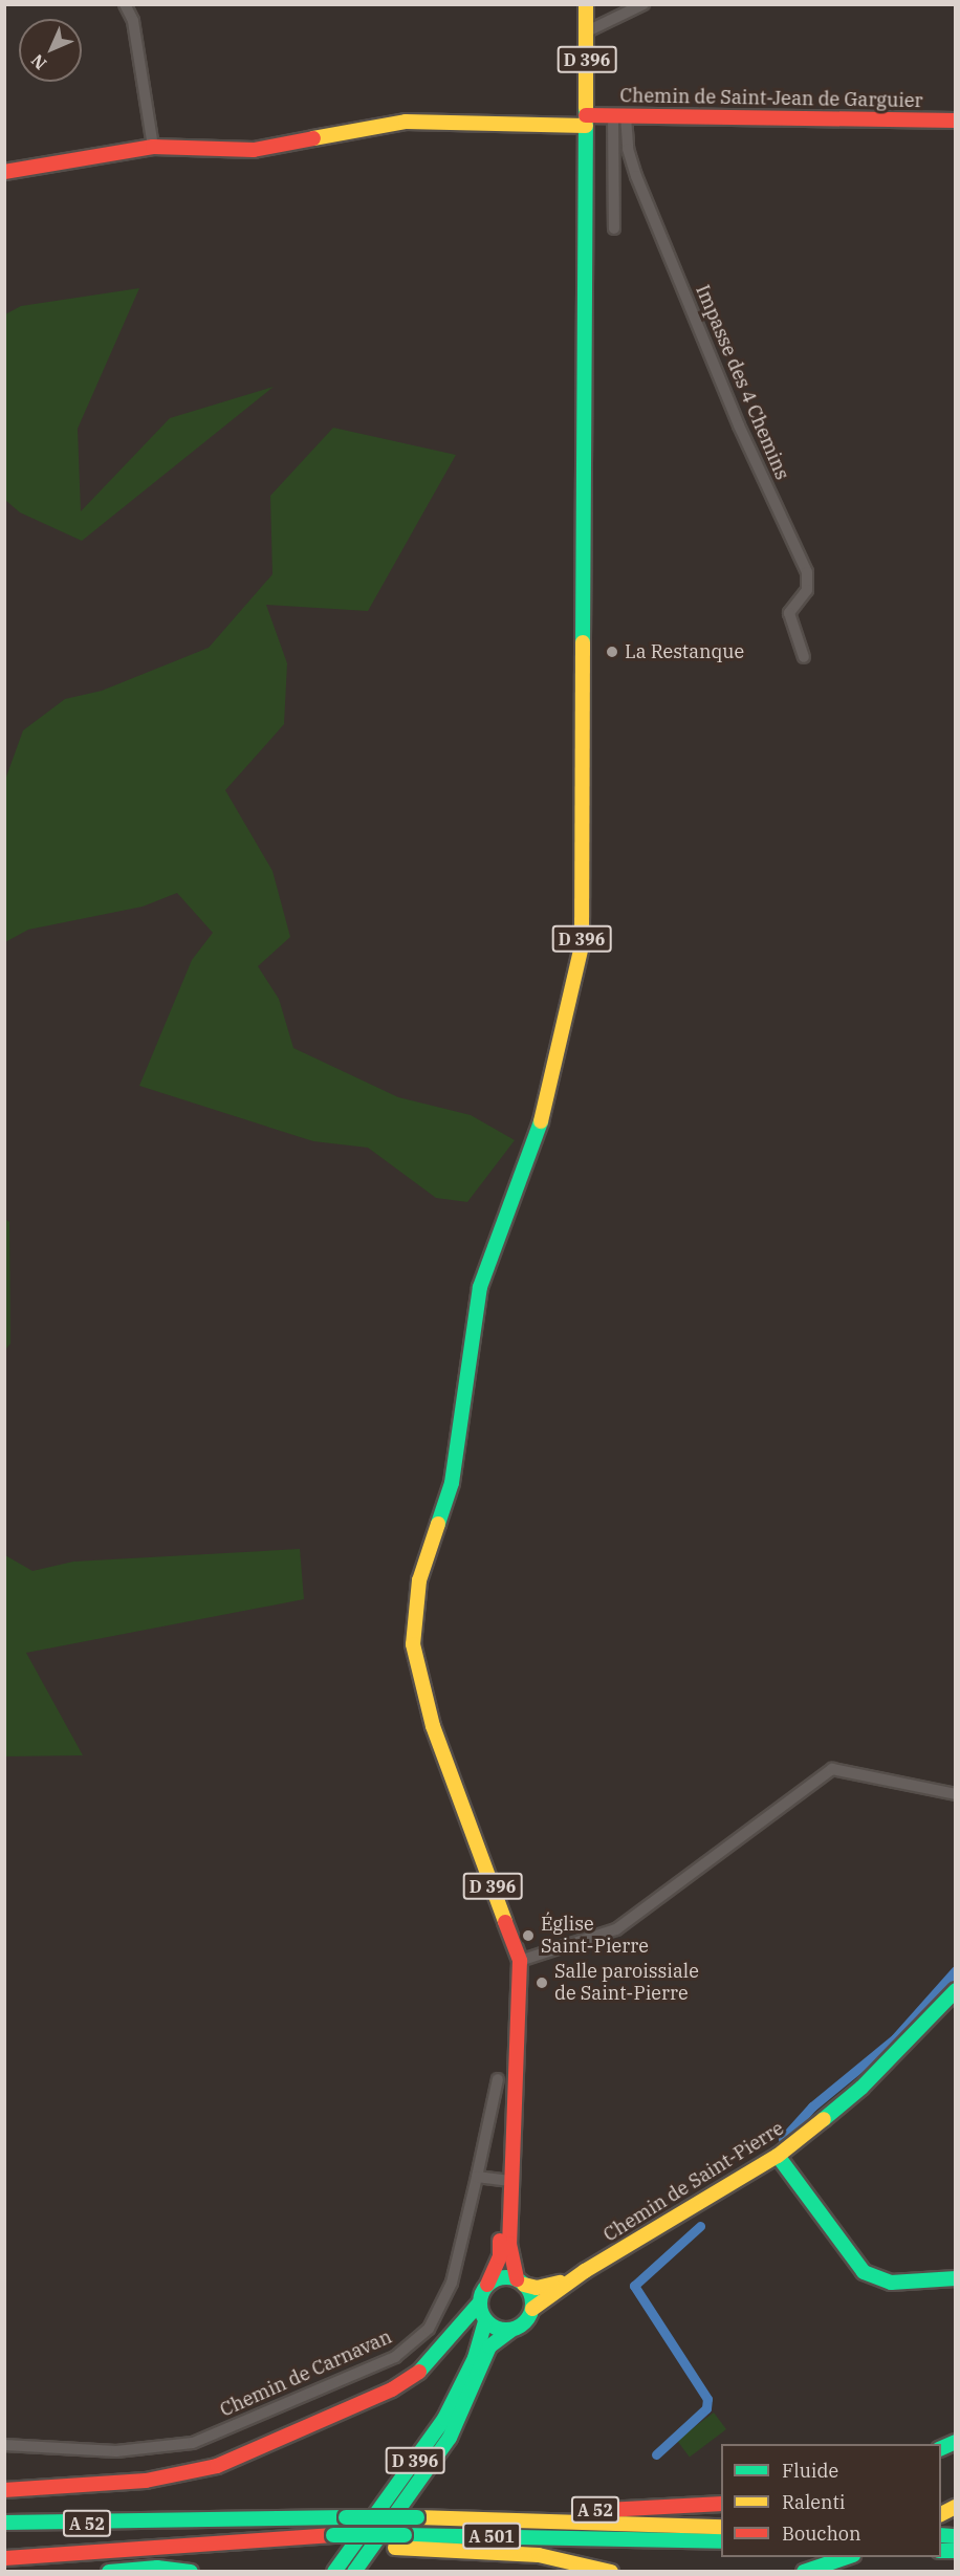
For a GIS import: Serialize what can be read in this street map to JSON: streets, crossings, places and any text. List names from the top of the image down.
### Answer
{
  "streets": {
    "main road": [
      "D 396",
      "Chemin de Saint-Jean de Garguier",
      "Chemin de Saint-Pierre",
      "A 52",
      "A 501"
    ],
    "street": ["Impasse des 4 Chemins", "Chemin de Carnavan"]
  },
  "crossings": [
    ["D 396", "Chemin de Saint-Jean de Garguier"],
    ["D 396", "Chemin de Saint-Pierre"],
    ["Chemin de Saint-Jean de Garguier", "Impasse des 4 Chemins"],
    ["A 52", "A 501"]
  ],
  "places": ["La Restanque", "Église Saint-Pierre", "Salle paroissiale de Saint-Pierre"],
  "legend": ["Fluide", "Ralenti", "Bouchon"],
  "north": "bottom left"
}
